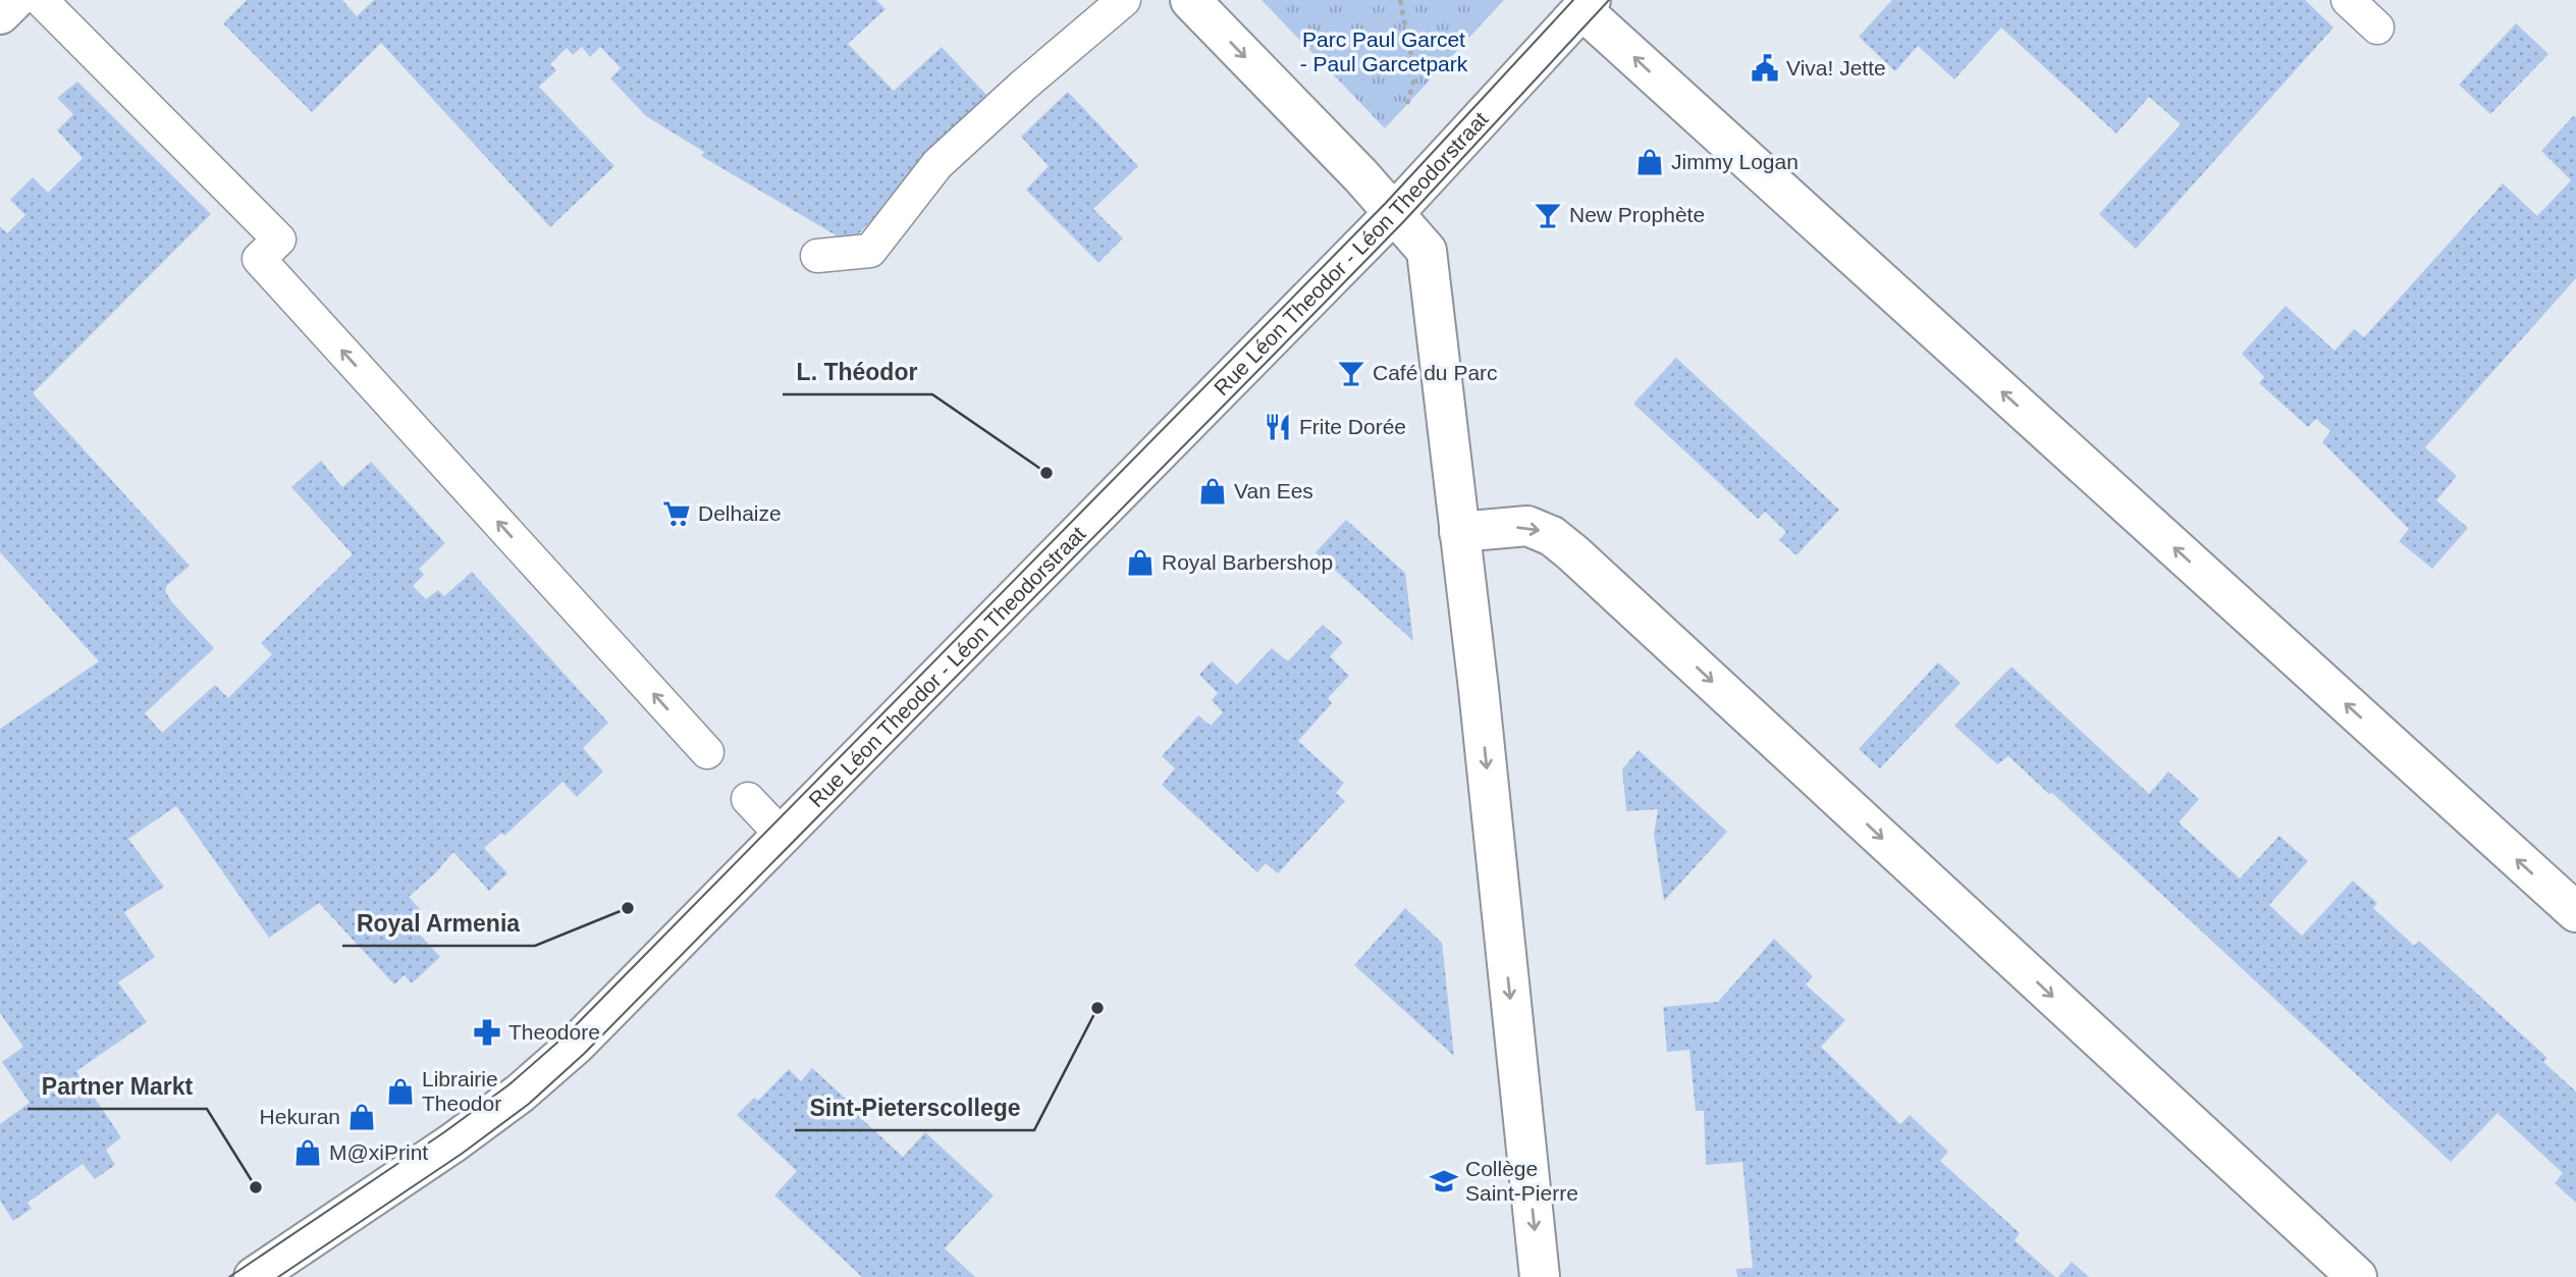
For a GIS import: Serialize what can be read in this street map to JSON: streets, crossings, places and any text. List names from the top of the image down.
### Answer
{
  "streets": {
    "street": ["Rue Léon Theodor - Léon Theodorstraat"]
  },
  "parks": ["Parc Paul Garcet - Paul Garcetpark"],
  "places": {
    "public building": ["Viva! Jette"],
    "shop": [
      "Jimmy Logan",
      "Van Ees",
      "Royal Barbershop",
      "Librairie Theodor",
      "Hekuran",
      "M@xiPrint"
    ],
    "bar": ["New Prophète", "Café du Parc"],
    "restaurant": ["Frite Dorée"],
    "other": [
      "L. Théodor",
      "Royal Armenia",
      "Sint-Pieterscollege",
      "Partner Markt"
    ],
    "supermarket": ["Delhaize"],
    "pharmacy": ["Theodore"],
    "school or university": ["Collège Saint-Pierre"]
  }
}
